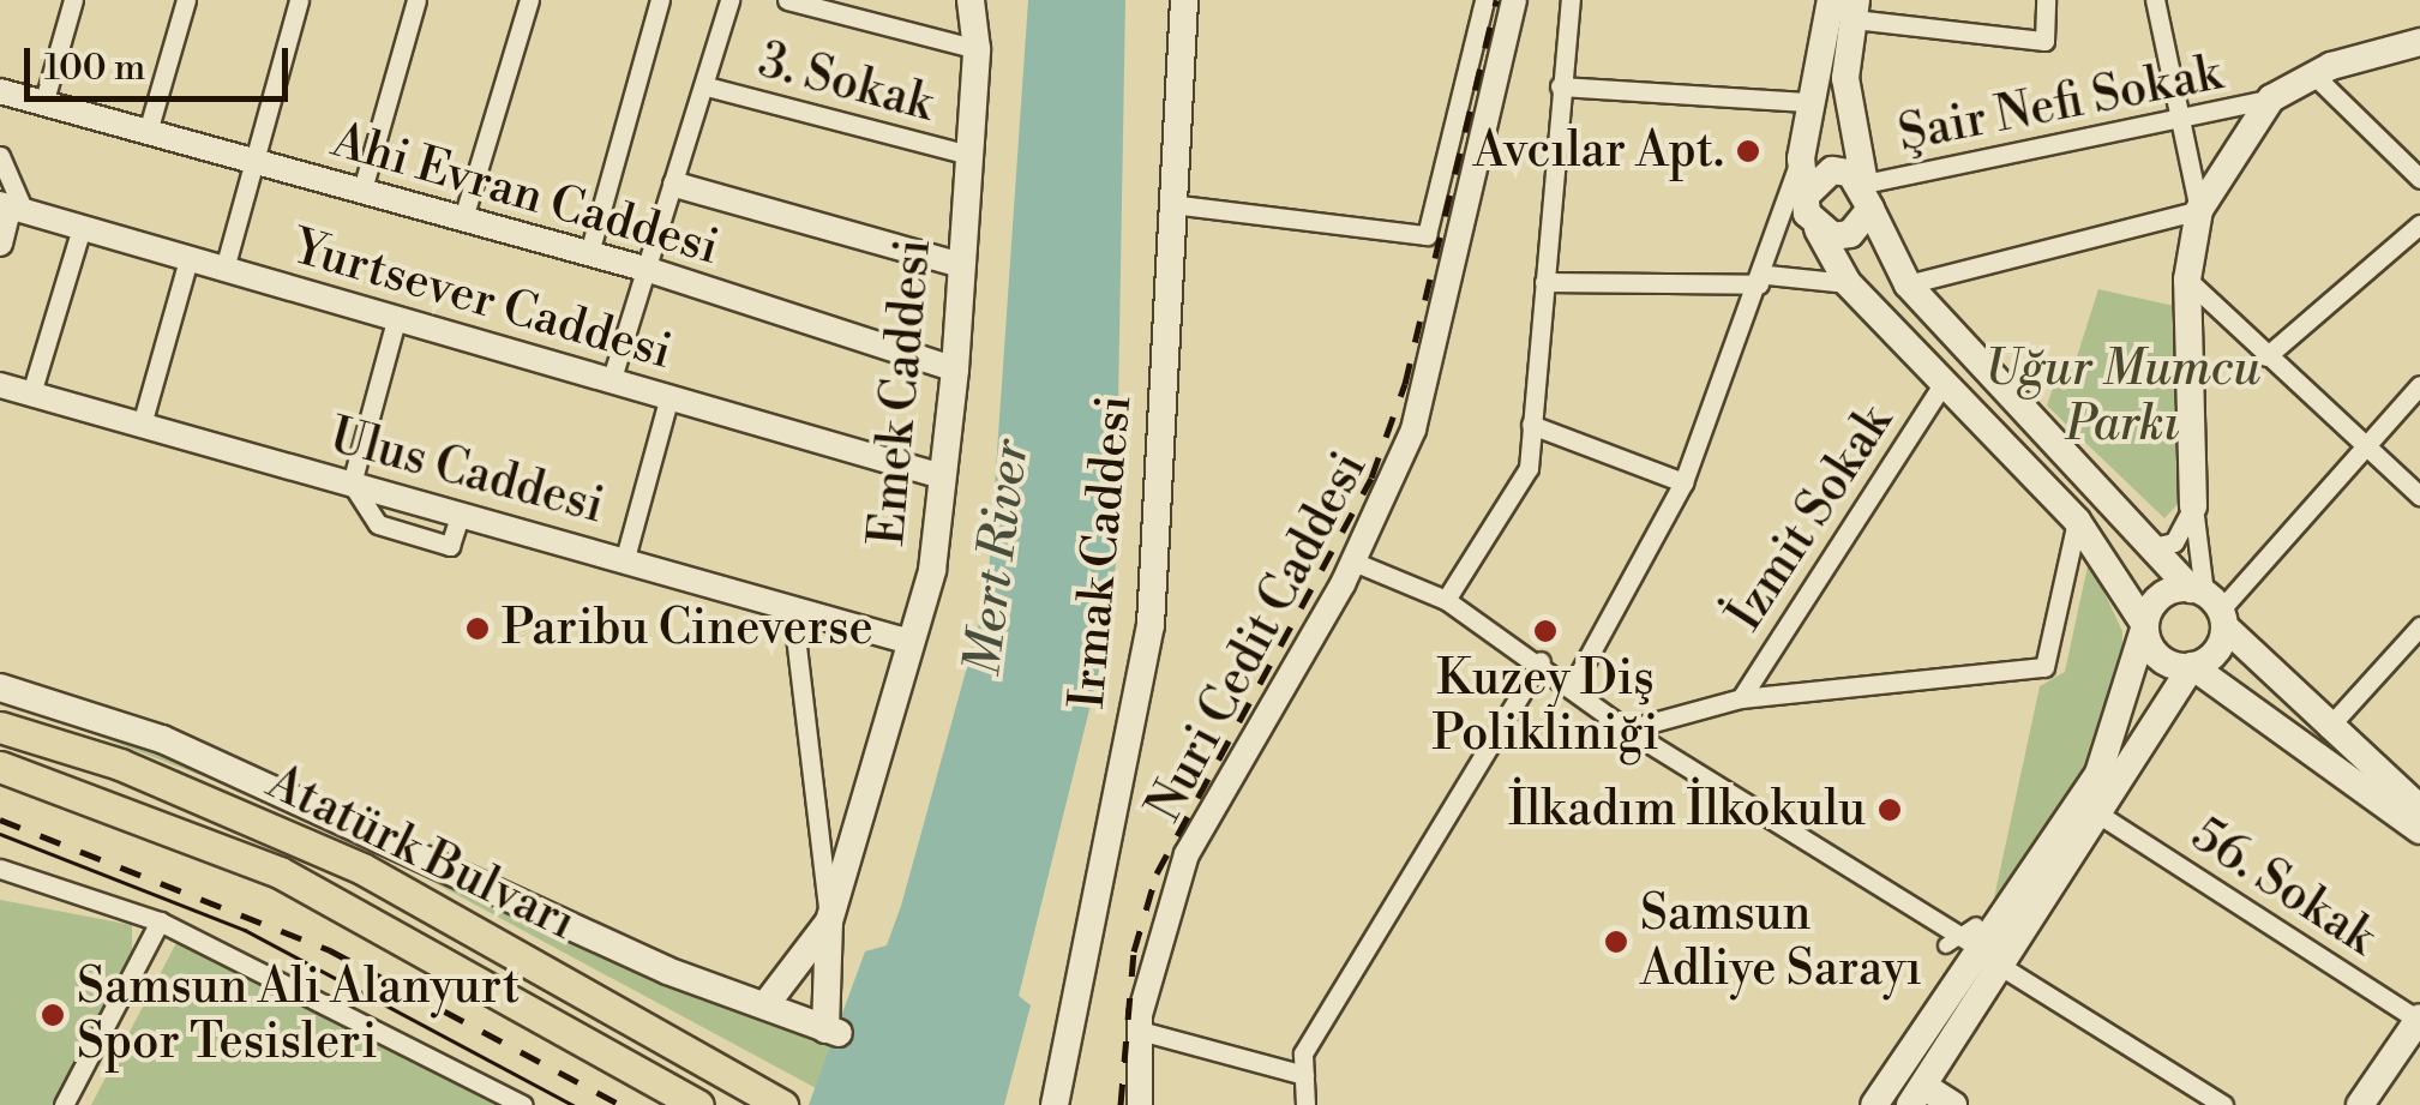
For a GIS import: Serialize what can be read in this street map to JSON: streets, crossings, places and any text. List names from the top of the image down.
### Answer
{
  "streets": {
    "main road": ["Emek Caddesi", "Irmak Caddesi", "Atatürk Bulvarı"],
    "street": [
      "3. Sokak",
      "Şair Nefi Sokak",
      "Ahi Evran Caddesi",
      "Yurtsever Caddesi",
      "Ulus Caddesi",
      "İzmit Sokak",
      "Nuri Cedit Caddesi",
      "56. Sokak"
    ]
  },
  "crossings": [
    ["3. Sokak", "Emek Caddesi"],
    ["Ahi Evran Caddesi", "Emek Caddesi"],
    ["Yurtsever Caddesi", "Emek Caddesi"],
    ["Emek Caddesi", "Ulus Caddesi"]
  ],
  "water": ["Mert River"],
  "parks": ["Uğur Mumcu Parkı"],
  "places": [
    "Avcılar Apt.",
    "Paribu Cineverse",
    "Kuzey Diş Polikliniği",
    "İlkadım İlkokulu",
    "Samsun Adliye Sarayı",
    "Samsun Ali Alanyurt Spor Tesisleri"
  ],
  "scale_bar": "100 m"
}
